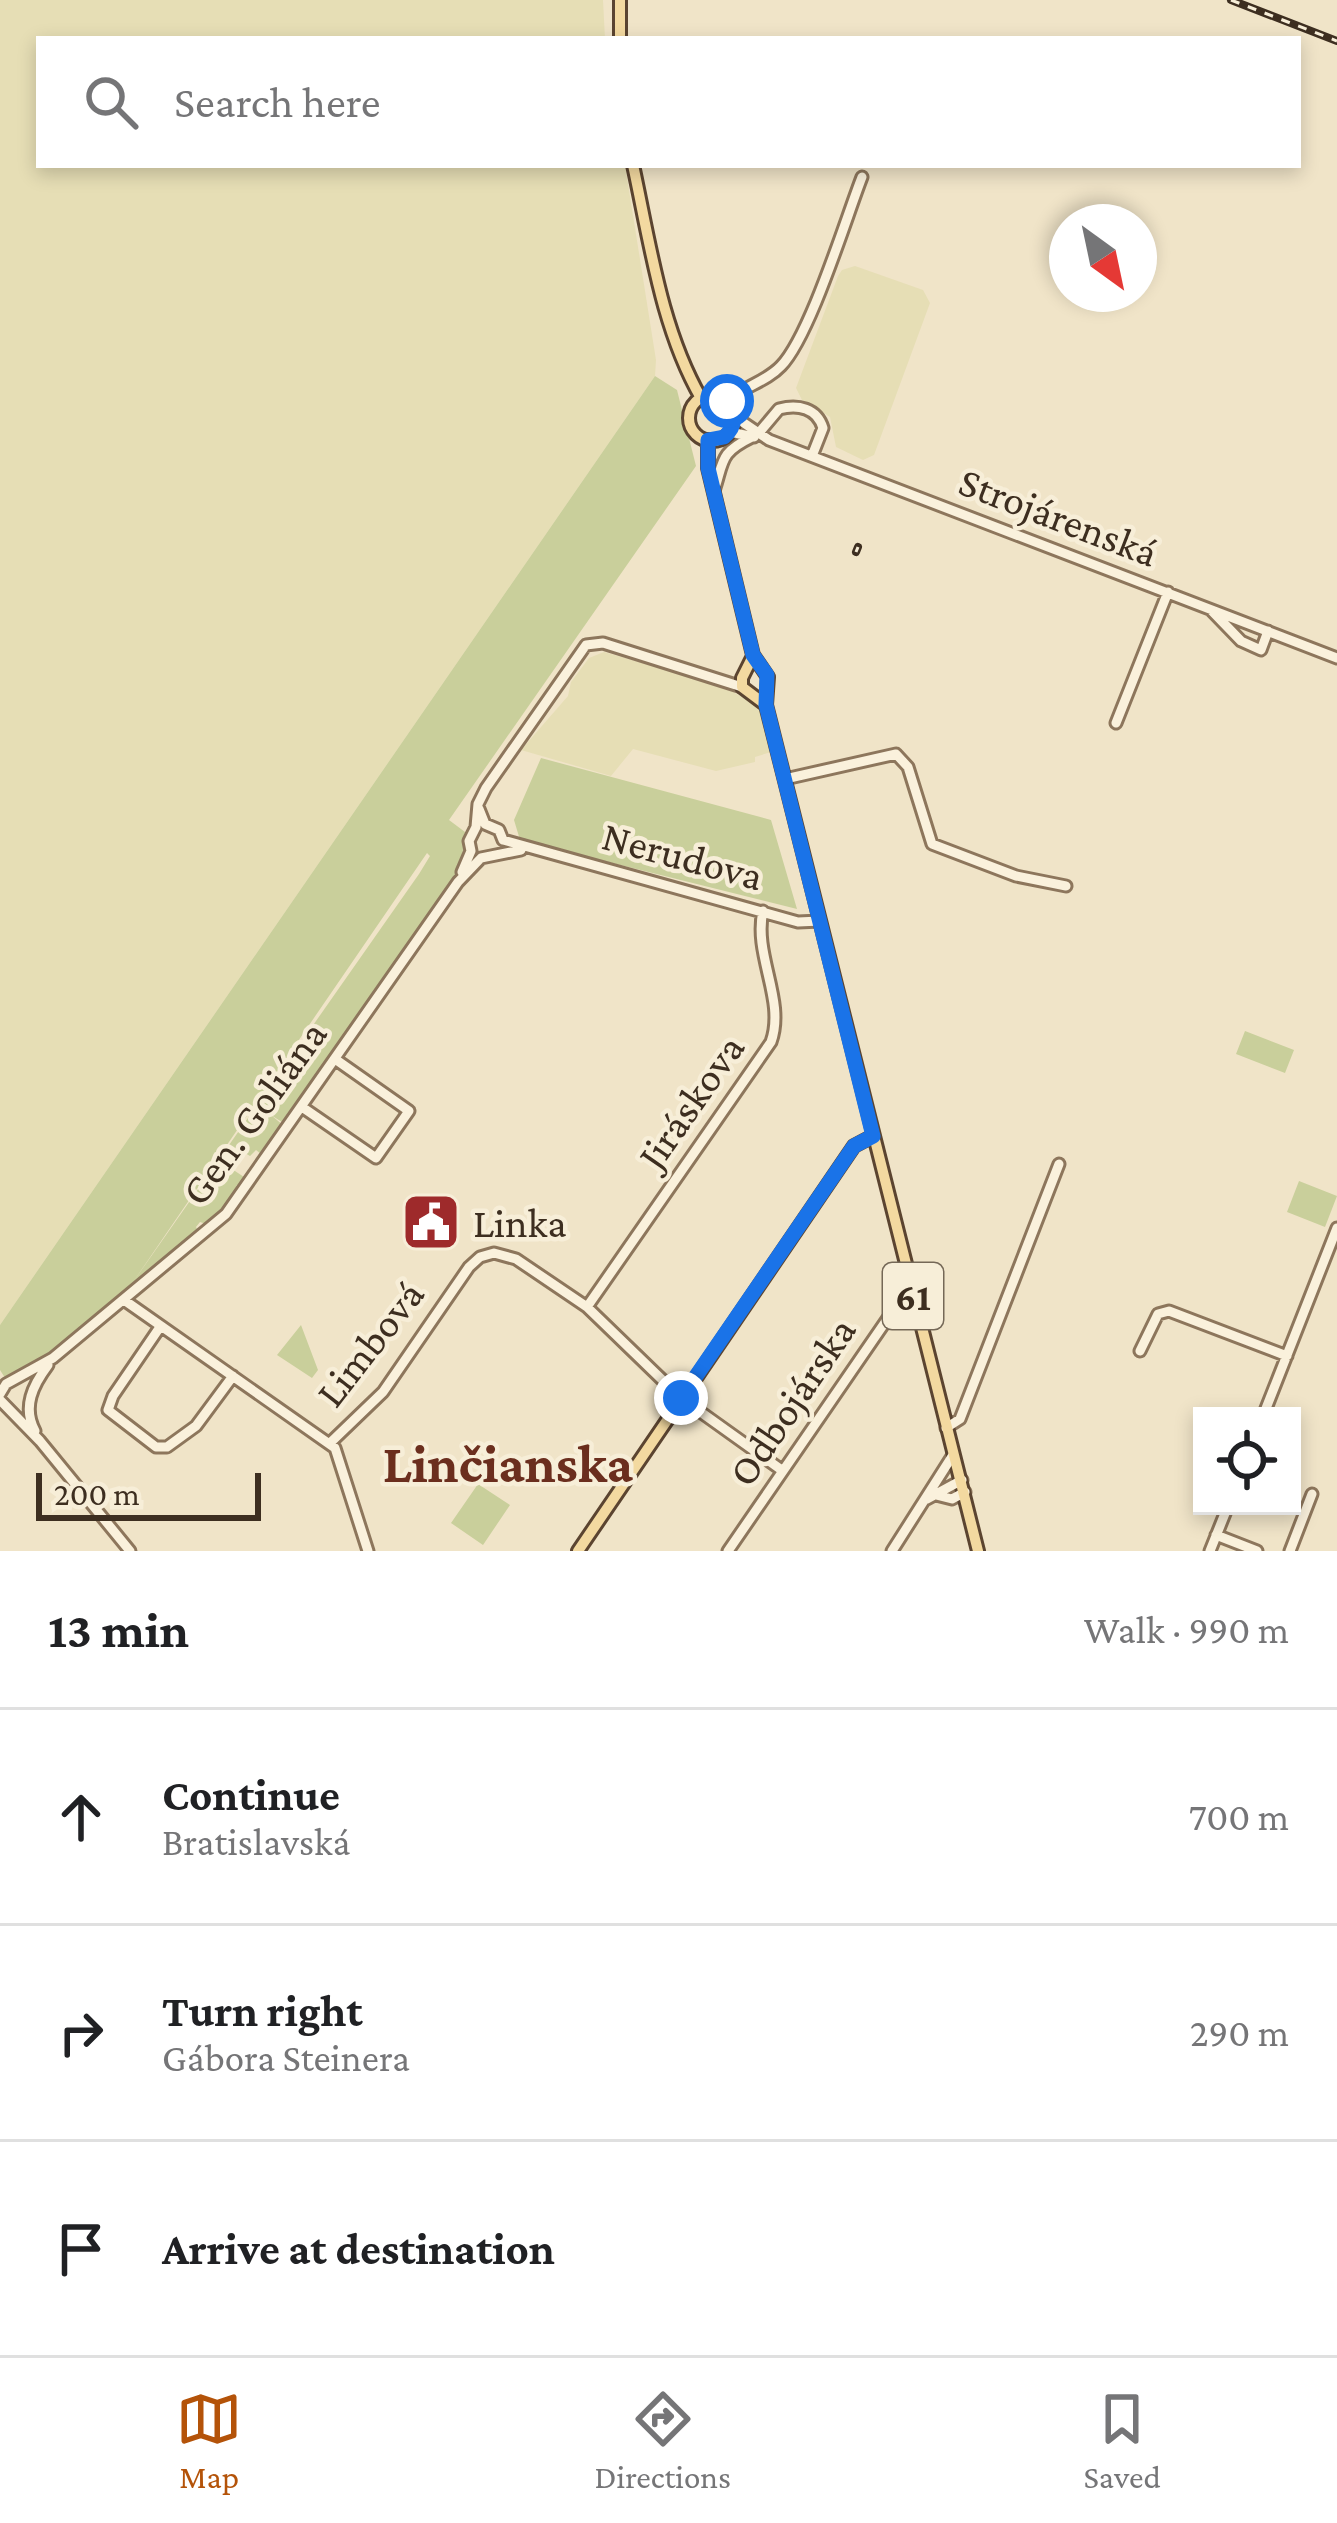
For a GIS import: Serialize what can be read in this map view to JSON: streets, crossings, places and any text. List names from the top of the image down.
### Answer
{
  "streets": {
    "main road": ["61"],
    "street": [
      "Strojárenská",
      "Nerudova",
      "Jiráskova",
      "Gen. Goliána",
      "Limbová",
      "Odbojárska"
    ]
  },
  "crossings": [
    ["Nerudova", "Jiráskova"],
    ["Nerudova", "Gen. Goliána"],
    ["Nerudova", "61"],
    ["Jiráskova", "Limbová"],
    ["61", "Odbojárska"],
    ["Limbová", "Odbojárska"]
  ],
  "districts": ["Linčianska"],
  "places": {
    "public building": ["Linka"]
  },
  "scale_bar": "200 m",
  "north": "bottom right",
  "page": {
    "search": "Search here",
    "scale": "200 m",
    "heading": ["13 min", "Walk · 990 m"],
    "list": [
      ["Continue", "Bratislavská", "700 m"],
      ["Turn right", "Gábora Steinera", "290 m"],
      "Arrive at destination"
    ],
    "nav": ["Map", "Directions", "Saved"]
  }
}
